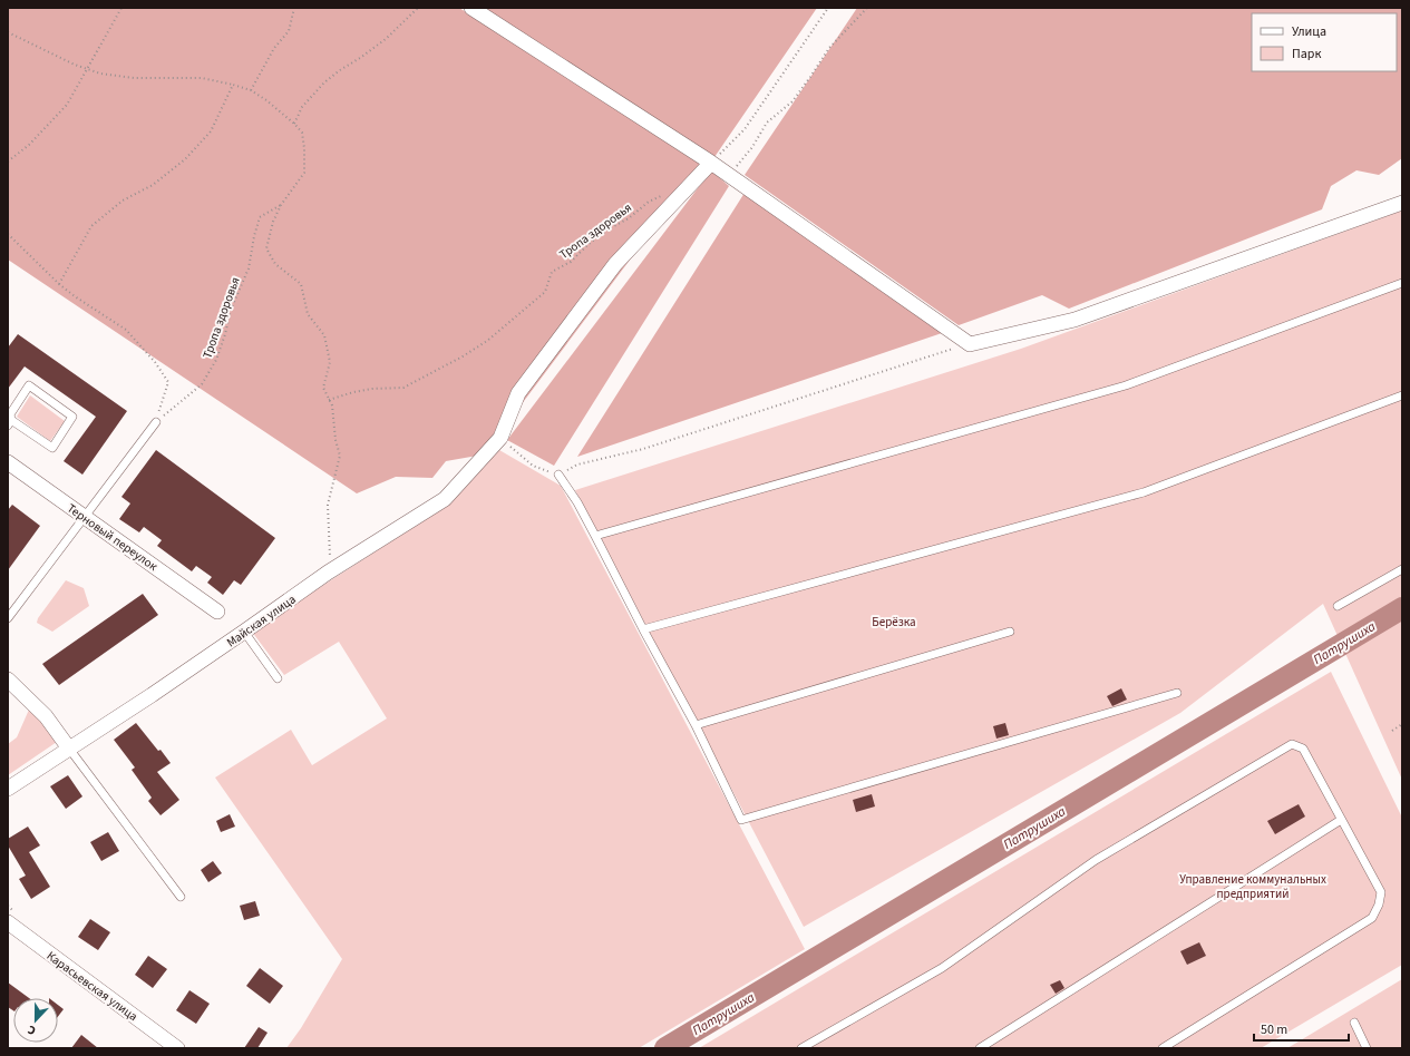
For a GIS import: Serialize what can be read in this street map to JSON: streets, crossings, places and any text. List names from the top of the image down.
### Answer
{
  "streets": {
    "street": ["Терновый переулок", "Майская улица", "Карасьевская улица"],
    "path": ["Тропа здоровья"]
  },
  "crossings": [
    ["Тропа здоровья", "Майская улица"]
  ],
  "water": ["Патрушиха"],
  "parks": ["Берёзка", "Управление коммунальных предприятий"],
  "legend": ["Улица", "Парк"],
  "scale_bar": "50 m",
  "north": "bottom"
}
